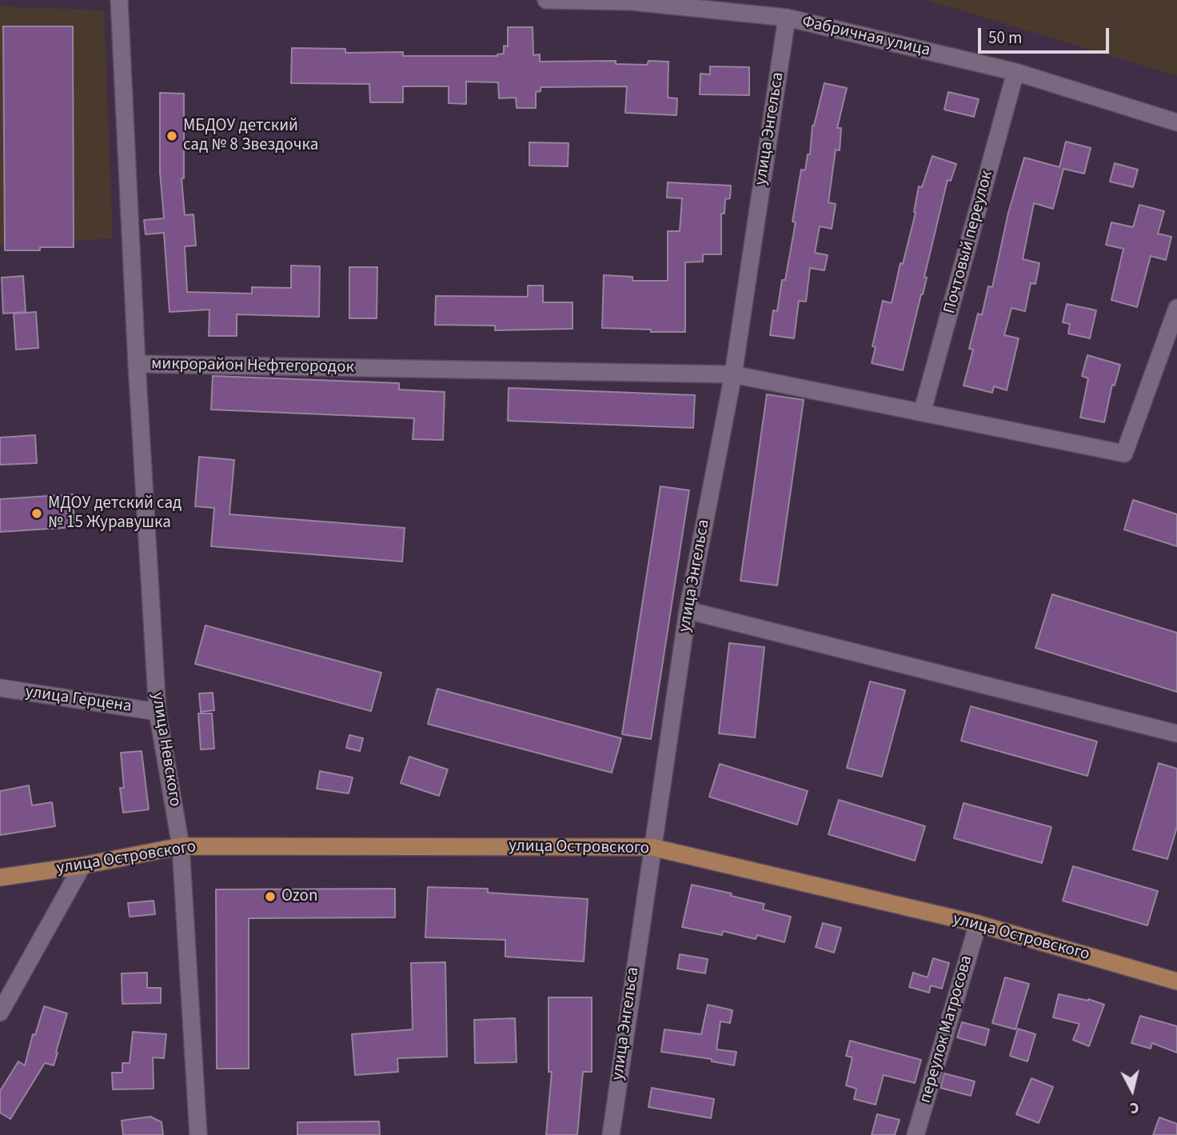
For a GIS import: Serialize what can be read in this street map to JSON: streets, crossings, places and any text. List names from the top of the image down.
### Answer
{
  "streets": {
    "main road": ["улица Островского"],
    "street": [
      "Фабричная улица",
      "улица Энгельса",
      "Почтовый переулок",
      "микрорайон Нефтегородок",
      "улица Герцена",
      "улица Невского",
      "переулок Матросова"
    ]
  },
  "crossings": [
    ["Фабричная улица", "улица Энгельса"],
    ["Фабричная улица", "Почтовый переулок"],
    ["улица Энгельса", "микрорайон Нефтегородок"],
    ["улица Энгельса", "улица Островского"],
    ["Почтовый переулок", "микрорайон Нефтегородок"],
    ["микрорайон Нефтегородок", "улица Невского"],
    ["улица Герцена", "улица Невского"],
    ["улица Невского", "улица Островского"],
    ["улица Островского", "переулок Матросова"]
  ],
  "places": ["МБДОУ детский сад № 8 Звездочка", "МДОУ детский сад № 15 Журавушка", "Ozon"],
  "scale_bar": "50 m",
  "north": "bottom"
}
